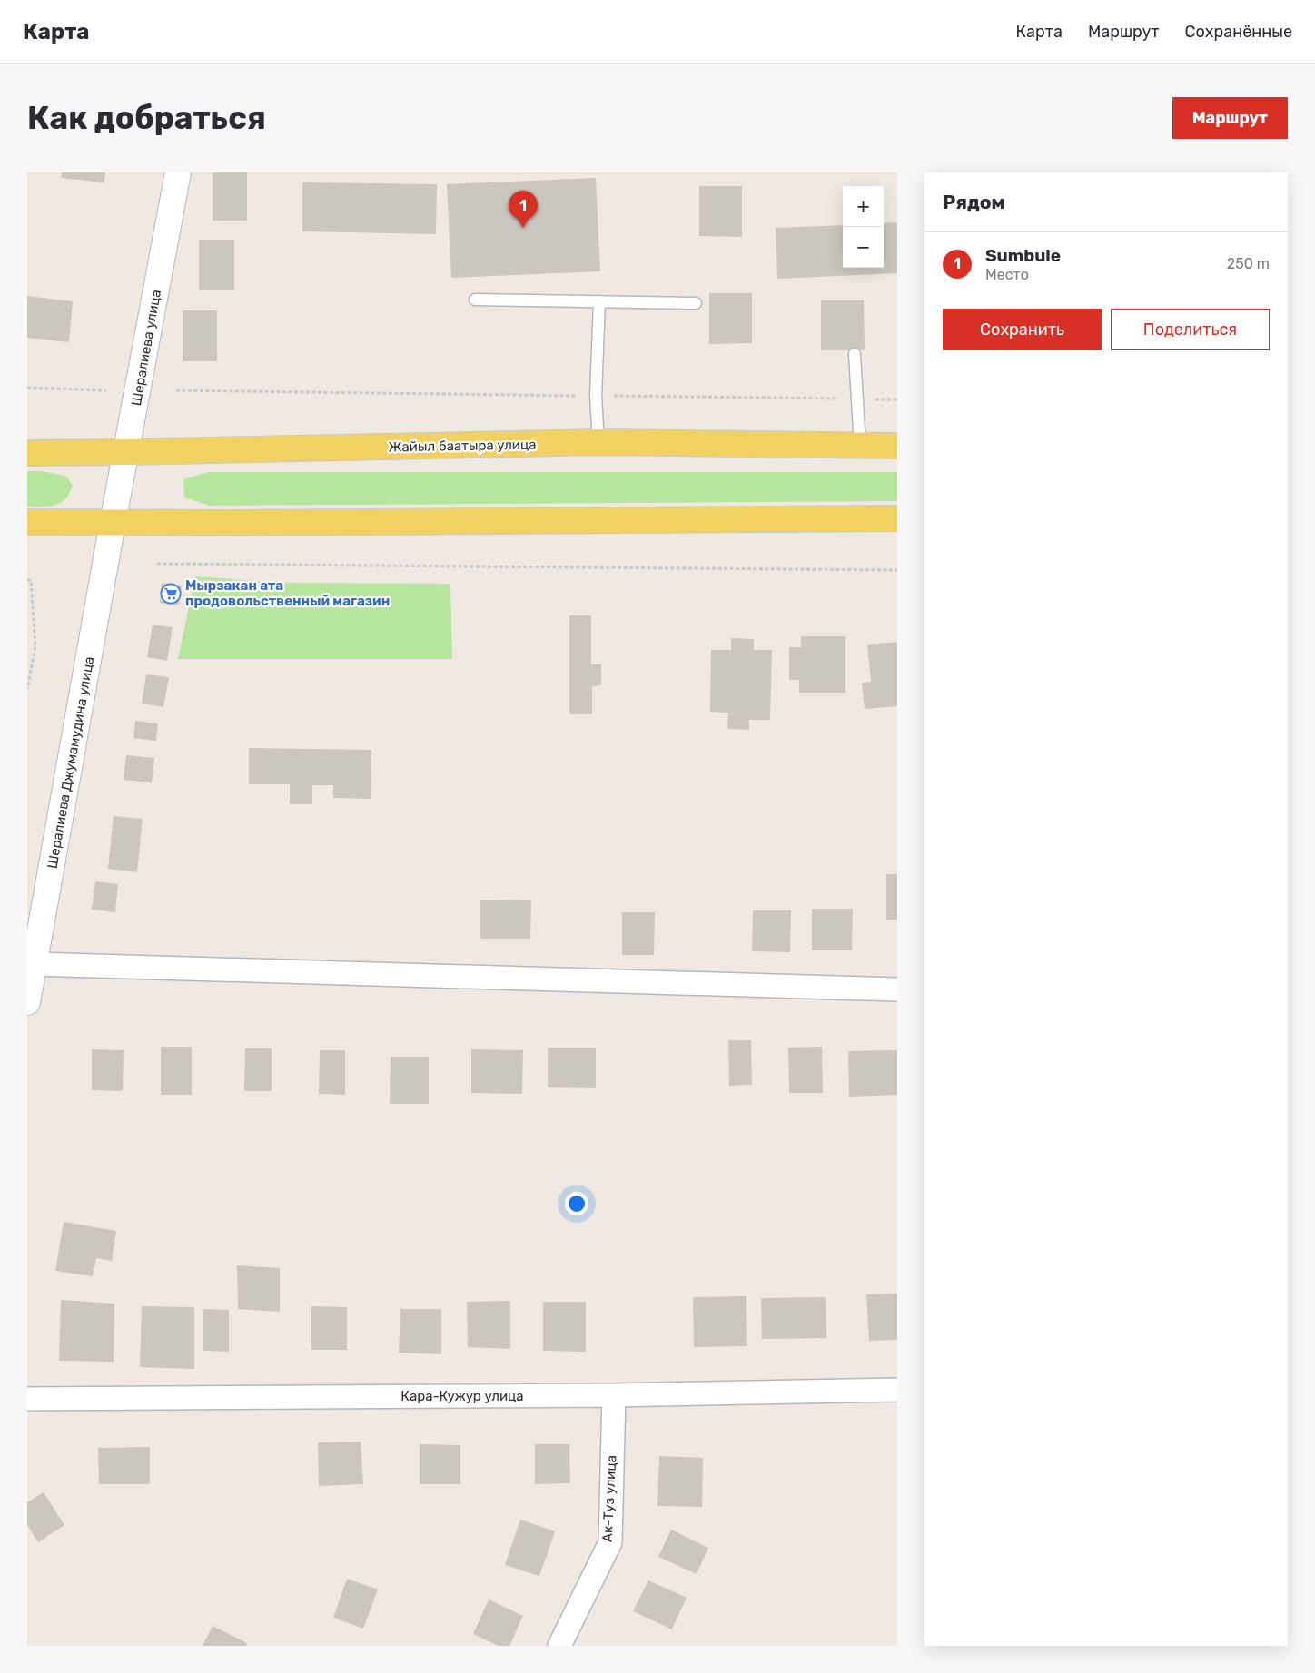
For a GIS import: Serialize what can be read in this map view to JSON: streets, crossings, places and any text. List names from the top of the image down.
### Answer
{
  "streets": {
    "main road": ["Жайыл баатыра улица"],
    "street": [
      "Шералиева улица",
      "Шералиева Джумамудина улица",
      "Кара-Кужур улица",
      "Ак-Туз улица"
    ]
  },
  "crossings": [
    ["Шералиева улица", "Жайыл баатыра улица"],
    ["Шералиева улица", "Шералиева Джумамудина улица"],
    ["Кара-Кужур улица", "Ак-Туз улица"]
  ],
  "places": {
    "supermarket": ["Мырзакан ата продовольственный магазин"]
  },
  "page": {
    "header": "Карта",
    "nav": ["Карта", "Маршрут", "Сохранённые"],
    "buttons": [
      "Маршрут",
      ["Сохранить", "Поделиться"]
    ],
    "title": "Как добраться",
    "heading": "Рядом",
    "map_buttons": ["+", "−"],
    "pins": "1",
    "list": [
      {
        "mark": "1",
        "name": "Sumbule",
        "note": "Место",
        "value": "250 m"
      }
    ]
  }
}
